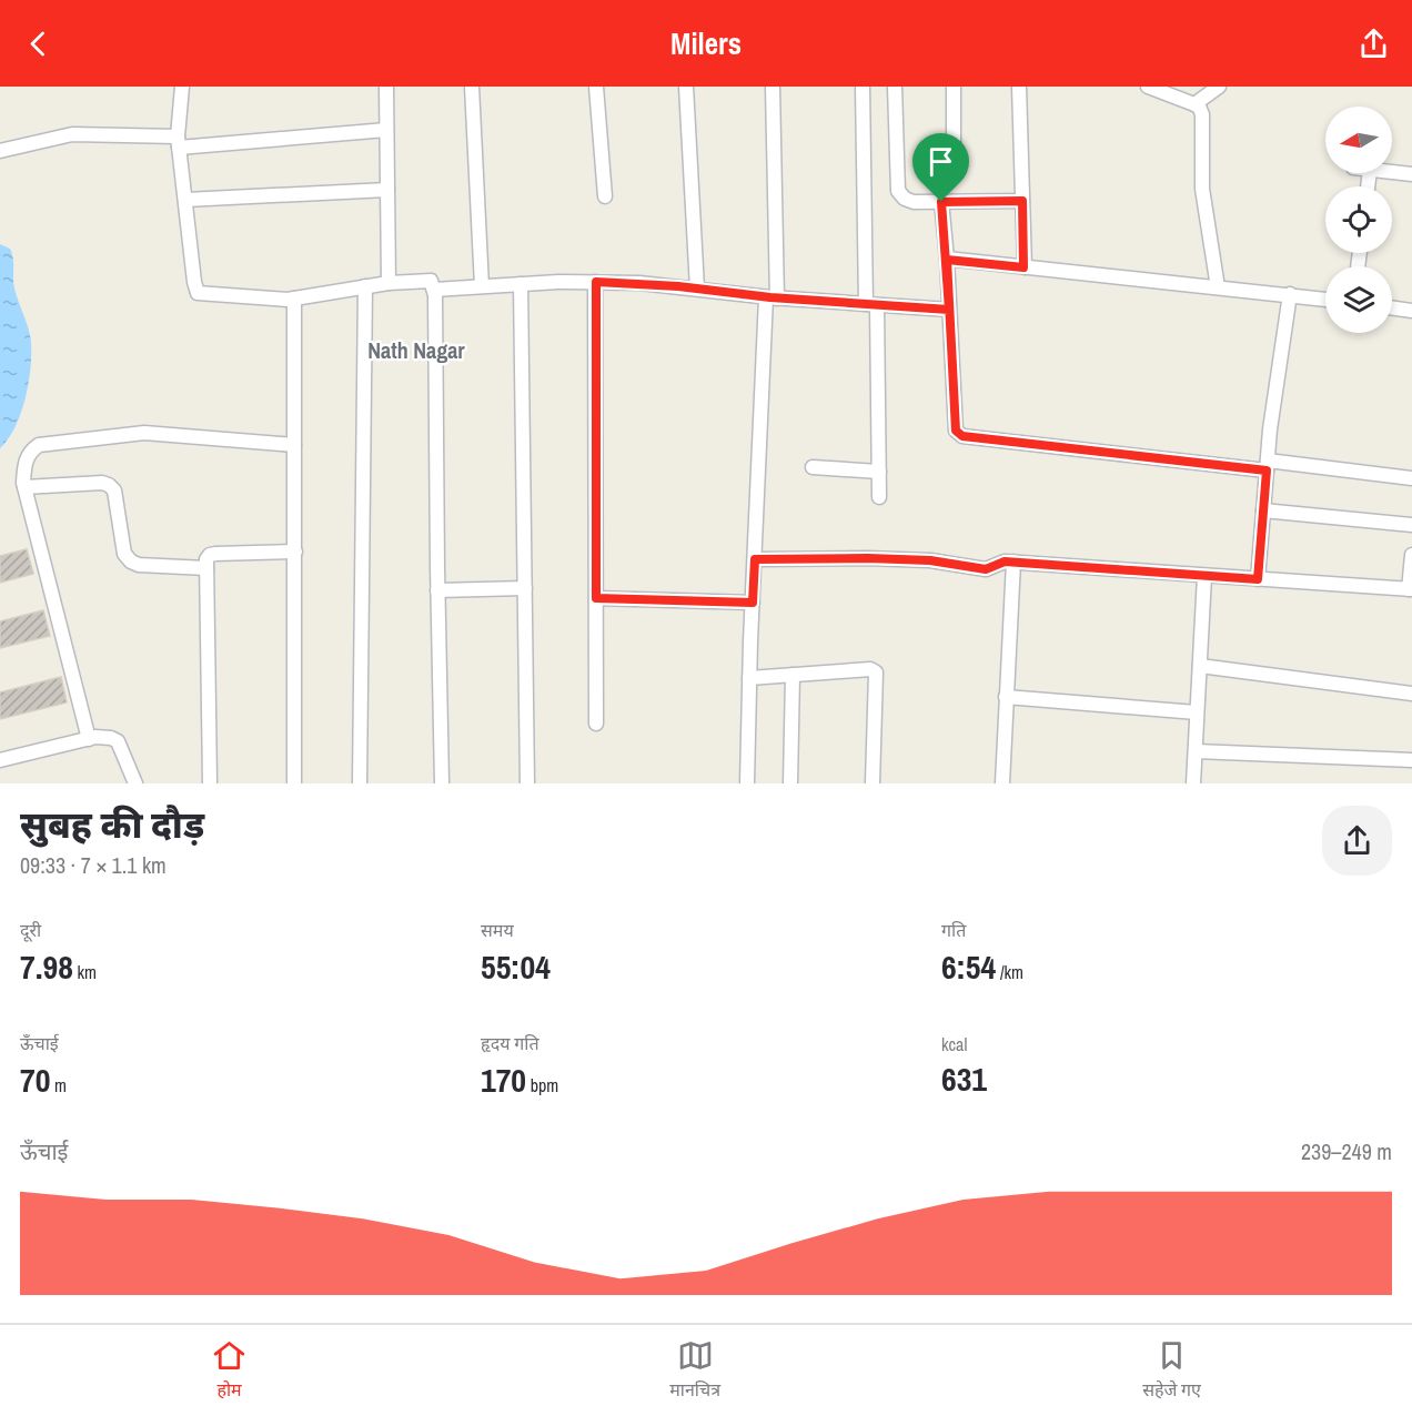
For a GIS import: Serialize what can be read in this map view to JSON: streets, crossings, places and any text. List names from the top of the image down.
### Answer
{
  "districts": ["Nath Nagar"],
  "north": "left",
  "page": {
    "header": "Milers",
    "heading": ["सुबह की दौड़", "09:33 · 7 × 1.1 km"],
    "stats": [
      ["दूरी", "7.98 km"],
      ["समय", "55:04"],
      ["गति", "6:54 /km"],
      ["ऊँचाई", "70 m"],
      ["हृदय गति", "170 bpm"],
      ["kcal", "631"]
    ],
    "chart": ["ऊँचाई", "239–249 m"],
    "tabs": ["होम", "मानचित्र", "सहेजे गए"]
  }
}
